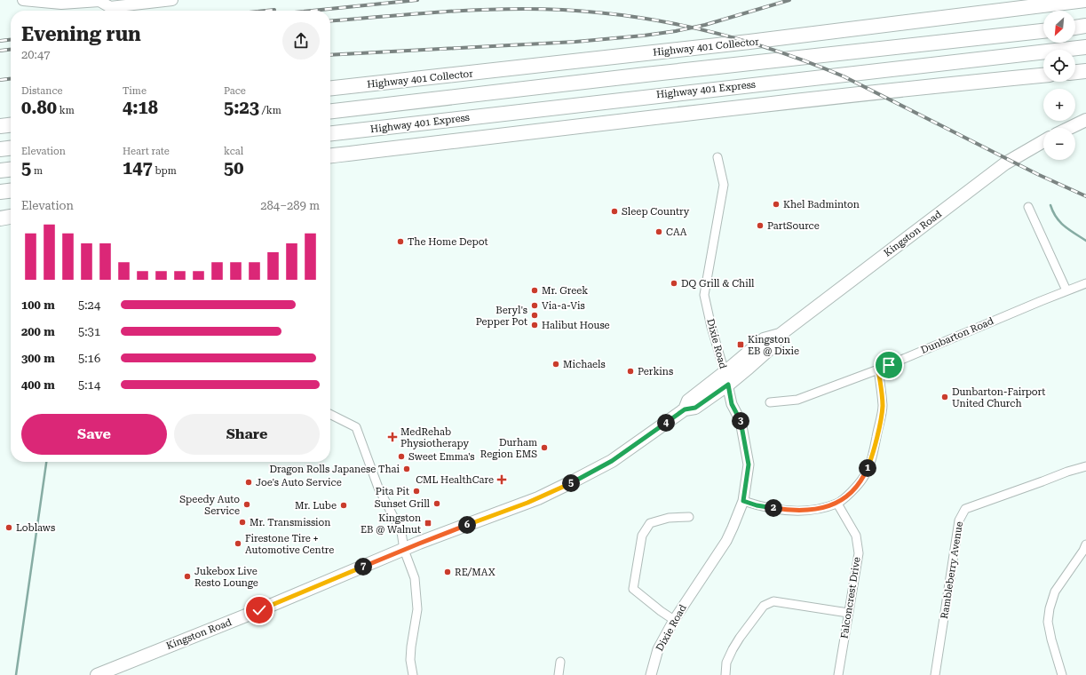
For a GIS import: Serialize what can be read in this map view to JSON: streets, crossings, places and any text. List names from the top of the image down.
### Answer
{
  "streets": {
    "highway": ["Highway 401 Collector", "Highway 401 Express"],
    "main road": ["Kingston Road"],
    "street": [
      "Dunbarton Road",
      "Dixie Road",
      "Rambleberry Avenue",
      "Falconcrest Drive"
    ]
  },
  "crossings": [
    ["Kingston Road", "Dixie Road"]
  ],
  "places": {
    "other": [
      "Khel Badminton",
      "Sleep Country",
      "PartSource",
      "CAA",
      "The Home Depot",
      "DQ Grill & Chill",
      "Mr. Greek",
      "Via-a-Vis",
      "Beryl's Pepper Pot",
      "Halibut House",
      "Michaels",
      "Perkins",
      "Dunbarton-Fairport United Church",
      "Durham Region EMS",
      "Sweet Emma's",
      "Dragon Rolls Japanese Thai",
      "Joe's Auto Service",
      "Pita Pit",
      "Sunset Grill",
      "Speedy Auto Service",
      "Mr. Lube",
      "Mr. Transmission",
      "Loblaws",
      "Firestone Tire + Automotive Centre",
      "RE/MAX",
      "Jukebox Live Resto Lounge"
    ],
    "transit": ["Kingston EB @ Dixie", "Kingston EB @ Walnut"],
    "health": ["MedRehab Physiotherapy", "CML HealthCare"]
  },
  "north": "bottom left",
  "page": {
    "map_buttons": ["+", "−"],
    "heading": ["Evening run", "20:47"],
    "stats": [
      ["Distance", "0.80 km"],
      ["Time", "4:18"],
      ["Pace", "5:23 /km"],
      ["Elevation", "5 m"],
      ["Heart rate", "147 bpm"],
      ["kcal", "50"]
    ],
    "chart": ["Elevation", "284–289 m"],
    "list": [
      {
        "name": "100 m",
        "note": "5:24"
      },
      {
        "name": "200 m",
        "note": "5:31"
      },
      {
        "name": "300 m",
        "note": "5:16"
      },
      {
        "name": "400 m",
        "note": "5:14"
      }
    ],
    "buttons": ["Save", "Share"],
    "pins": [
      "3",
      "4",
      "1",
      "5",
      "2",
      "6",
      "7"
    ]
  }
}
